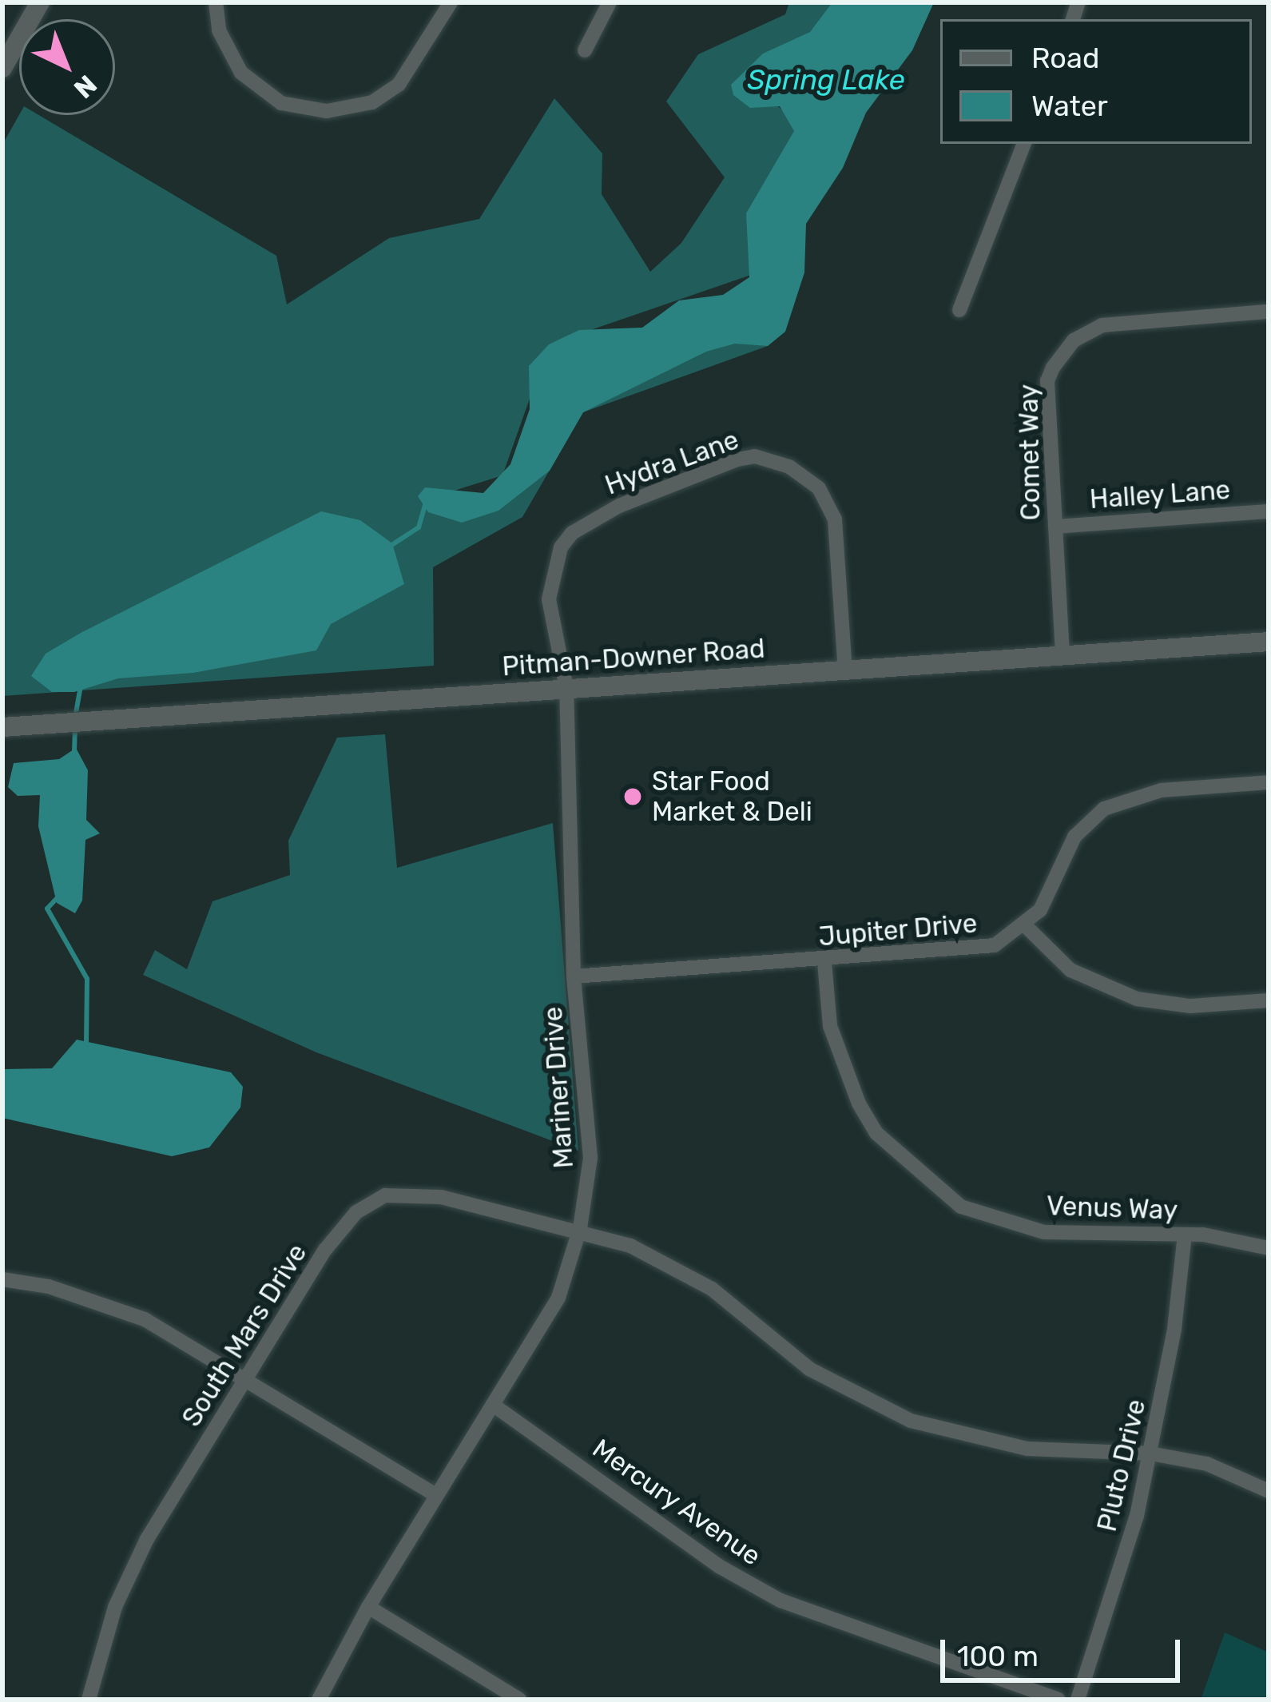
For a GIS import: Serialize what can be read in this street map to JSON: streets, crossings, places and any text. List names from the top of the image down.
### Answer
{
  "streets": {
    "street": [
      "Comet Way",
      "Hydra Lane",
      "Halley Lane",
      "Pitman-Downer Road",
      "Jupiter Drive",
      "Mariner Drive",
      "Venus Way",
      "South Mars Drive",
      "Pluto Drive",
      "Mercury Avenue"
    ]
  },
  "crossings": [
    ["Comet Way", "Halley Lane"],
    ["Comet Way", "Pitman-Downer Road"],
    ["Hydra Lane", "Pitman-Downer Road"],
    ["Hydra Lane", "Mariner Drive"],
    ["Pitman-Downer Road", "Mariner Drive"],
    ["Jupiter Drive", "Mariner Drive"],
    ["Jupiter Drive", "Venus Way"],
    ["Mariner Drive", "South Mars Drive"],
    ["Mariner Drive", "Mercury Avenue"],
    ["Venus Way", "Pluto Drive"],
    ["South Mars Drive", "Pluto Drive"]
  ],
  "water": ["Spring Lake"],
  "places": ["Star Food Market & Deli"],
  "legend": ["Road", "Water"],
  "scale_bar": "100 m",
  "north": "bottom right"
}
